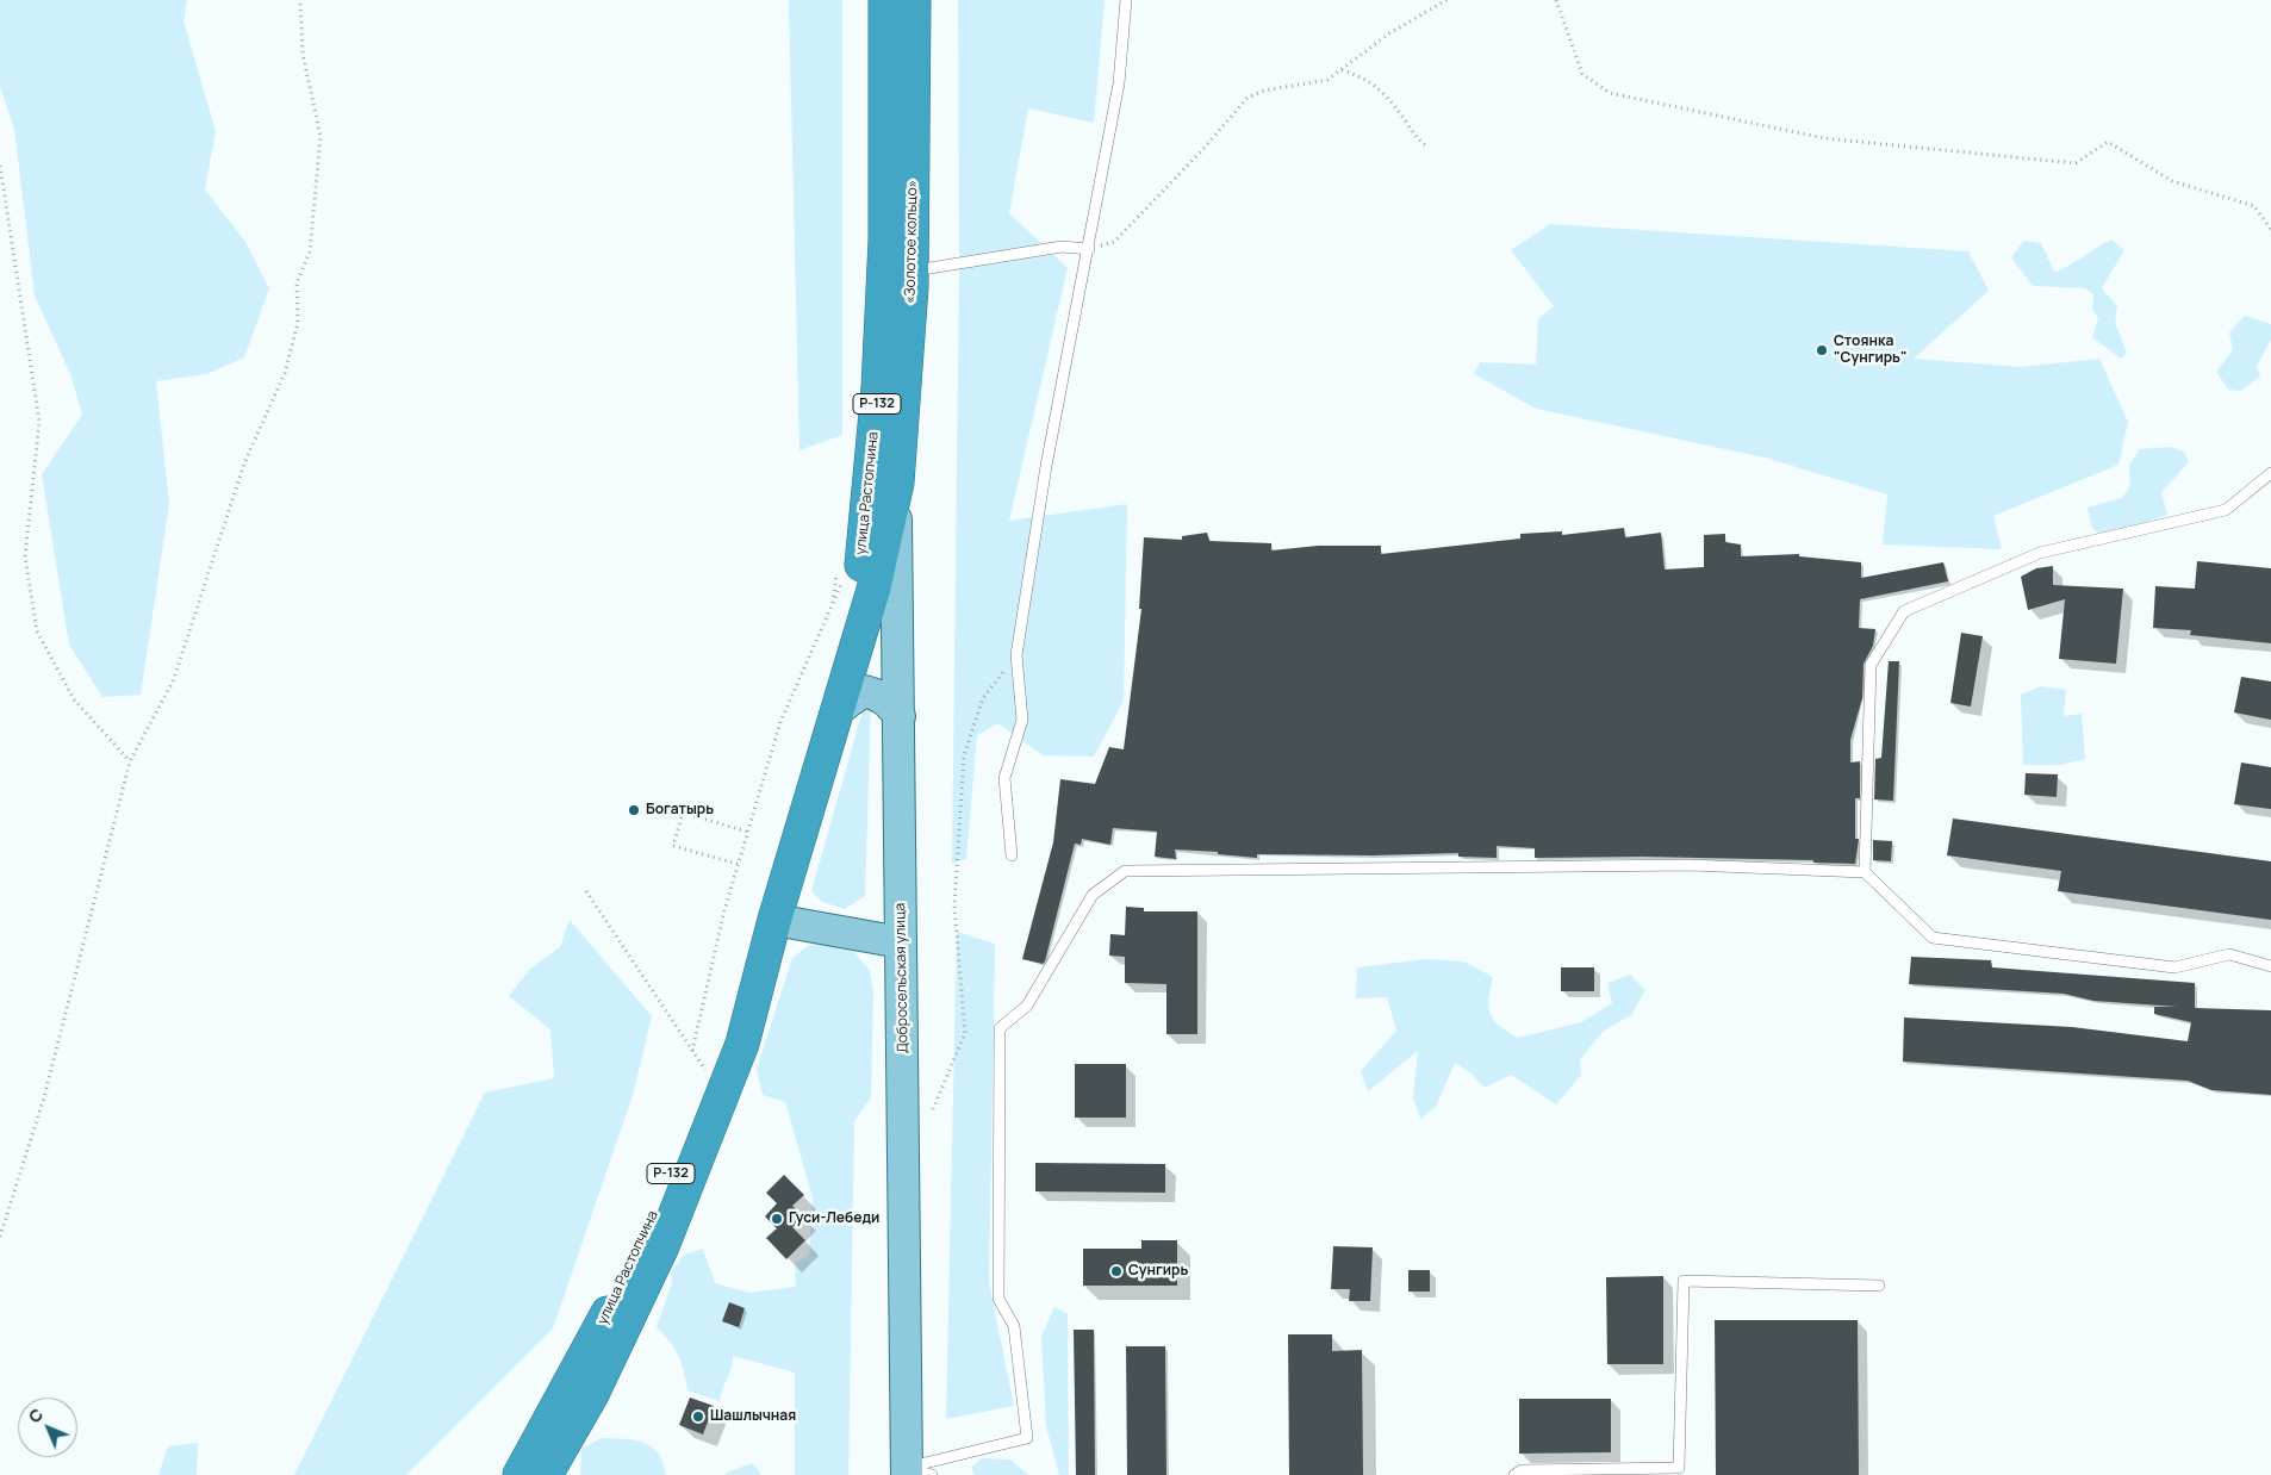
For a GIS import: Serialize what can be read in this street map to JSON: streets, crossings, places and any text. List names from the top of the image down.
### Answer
{
  "streets": {
    "highway": ["«Золотое кольцо»", "Р-132", "улица Растопчина"],
    "main road": ["Добросельская улица"]
  },
  "crossings": [
    ["«Золотое кольцо»", "улица Растопчина"],
    ["«Золотое кольцо»", "Добросельская улица"],
    ["улица Растопчина", "Добросельская улица"]
  ],
  "places": [
    "Стоянка \"Сунгирь\"",
    "Богатырь",
    "Гуси-Лебеди",
    "Сунгирь",
    "Шашлычная"
  ],
  "north": "top left"
}
